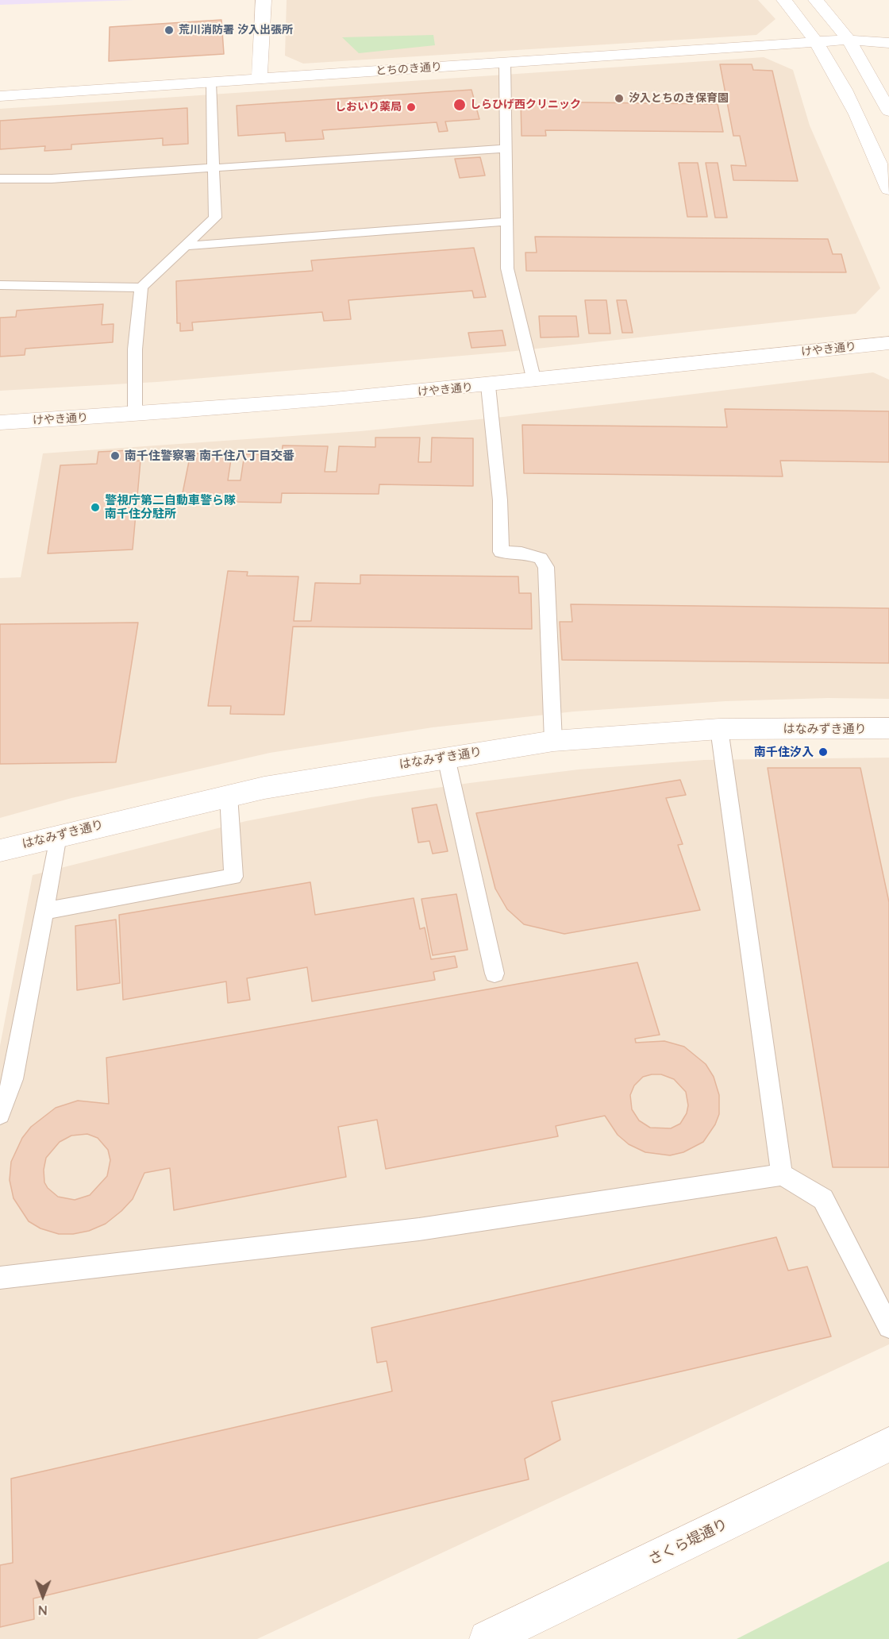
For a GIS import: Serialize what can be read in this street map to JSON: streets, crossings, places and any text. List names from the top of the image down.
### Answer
{
  "streets": {
    "street": [
      "とちのき通り",
      "けやき通り",
      "はなみずき通り",
      "さくら堤通り"
    ]
  },
  "places": [
    "荒川消防署 汐入出張所",
    "汐入とちのき保育園",
    "しらひげ西クリニック",
    "しおいり薬局",
    "南千住警察署 南千住八丁目交番",
    "警視庁第二自動車警ら隊 南千住分駐所",
    "南千住汐入"
  ],
  "north": "bottom"
}
